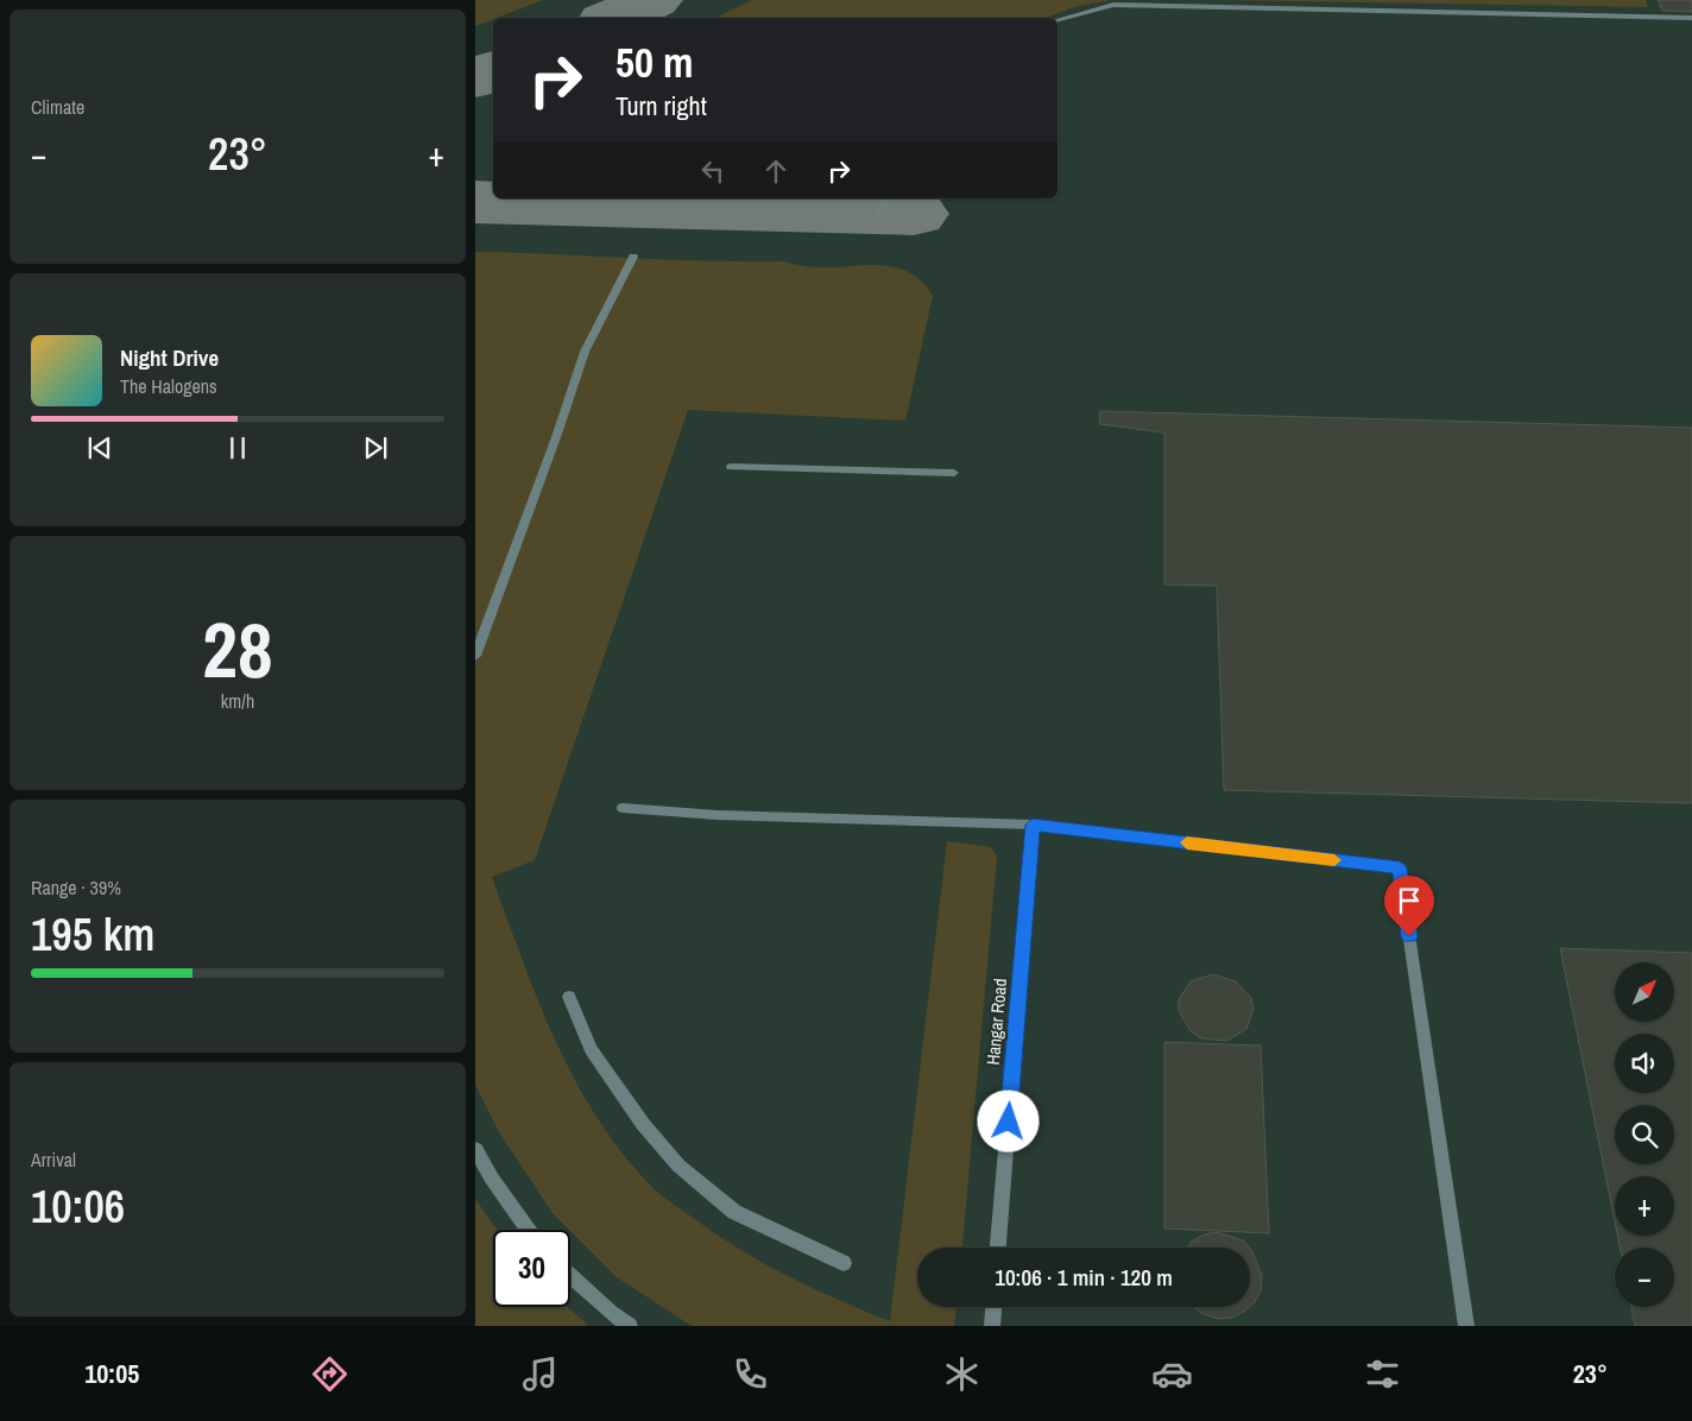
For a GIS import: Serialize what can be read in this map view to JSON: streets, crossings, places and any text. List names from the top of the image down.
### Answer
{
  "streets": {
    "street": ["Hangar Road"]
  },
  "north": "top right",
  "page": {
    "tile": [
      "Climate",
      ["28", "km/h"],
      ["Range · 39%", "195 km"],
      ["Arrival", "10:06"]
    ],
    "turn": ["50 m", "Turn right"],
    "heat": ["−", "23°", "+"],
    "song": ["Night Drive", "The Halogens"],
    "map_buttons": ["+", "−"],
    "limit": "30",
    "trip": "10:06 · 1 min · 120 m",
    "tabs": ["10:05", "23°"]
  }
}
